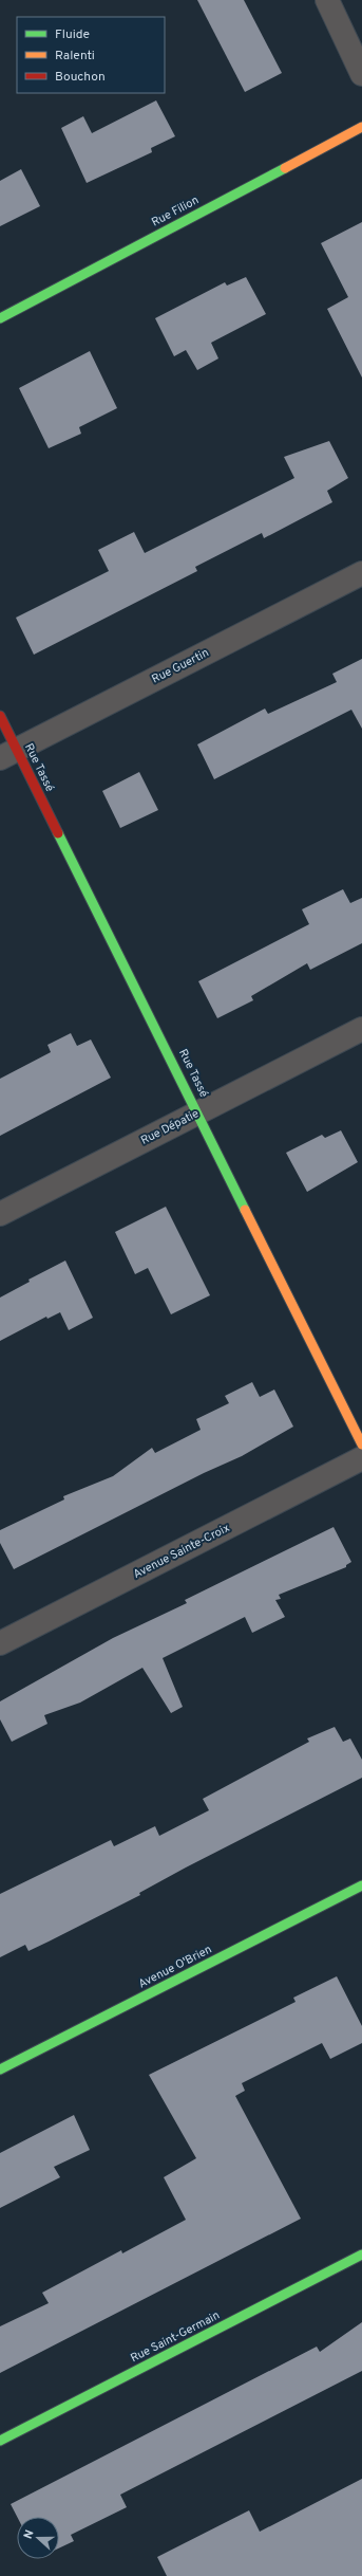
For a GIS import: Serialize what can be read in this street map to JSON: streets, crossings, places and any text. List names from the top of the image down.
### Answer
{
  "streets": {
    "street": [
      "Rue Filion",
      "Rue Guertin",
      "Rue Tassé",
      "Rue Dépatie",
      "Avenue Sainte-Croix",
      "Avenue O'Brien",
      "Rue Saint-Germain"
    ]
  },
  "crossings": [
    ["Rue Guertin", "Rue Tassé"],
    ["Rue Tassé", "Rue Dépatie"]
  ],
  "legend": ["Fluide", "Ralenti", "Bouchon"],
  "north": "left"
}
